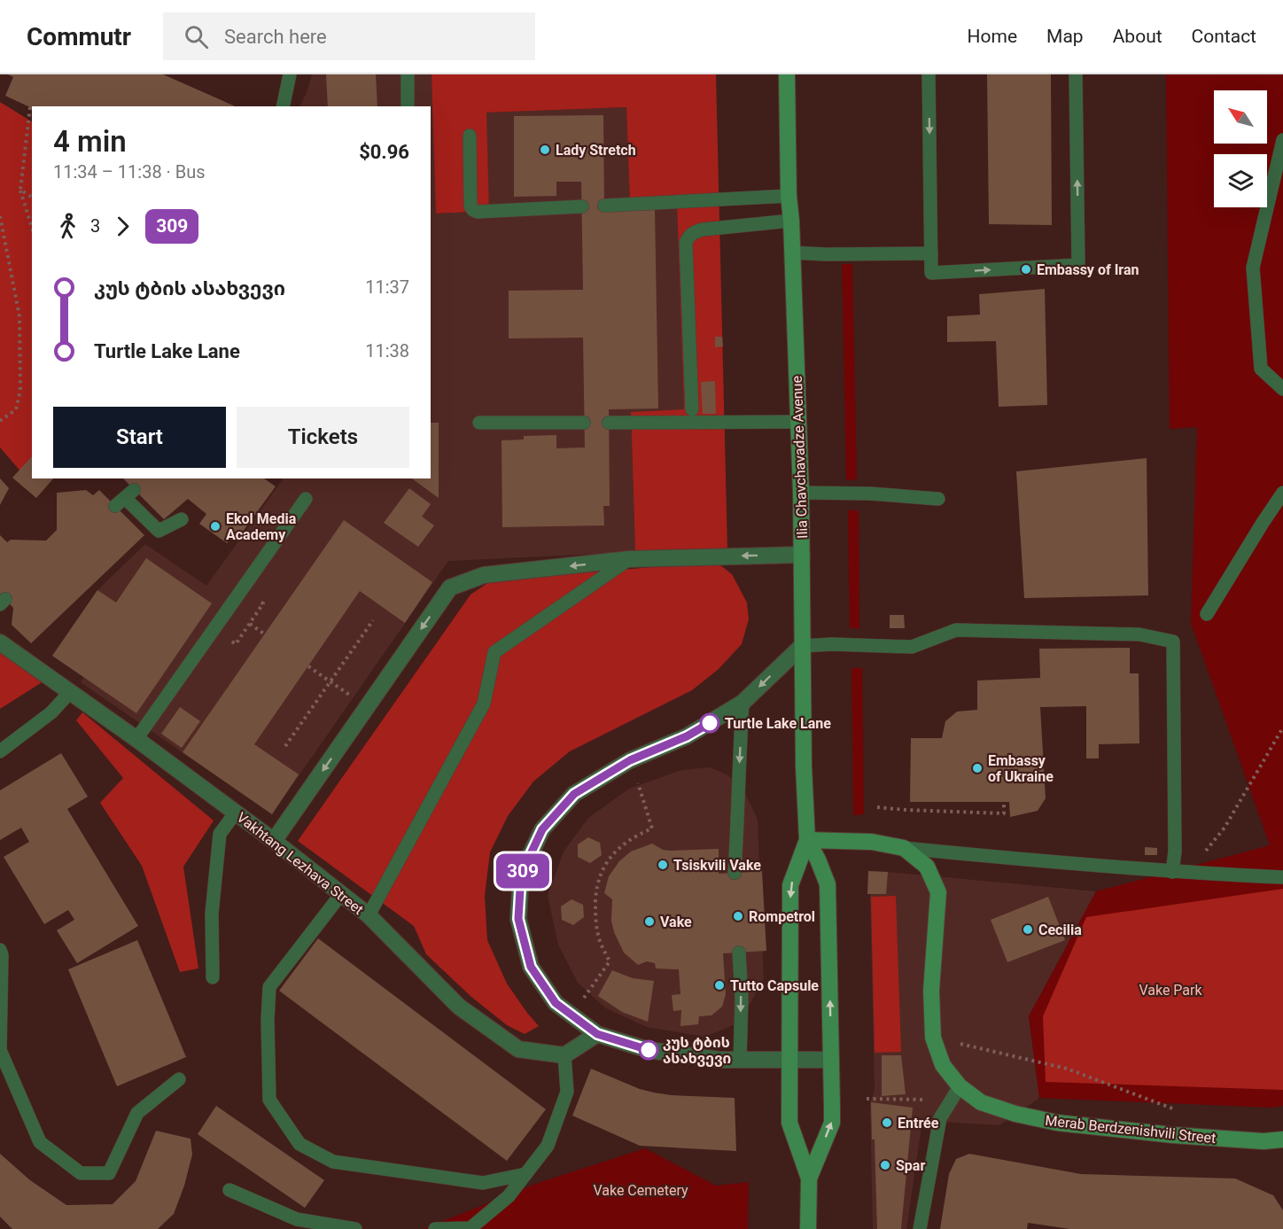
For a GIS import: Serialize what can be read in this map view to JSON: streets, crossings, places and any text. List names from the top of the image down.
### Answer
{
  "streets": {
    "main road": ["Ilia Chavchavadze Avenue", "Merab Berdzenishvili Street"],
    "street": ["Vakhtang Lezhava Street"]
  },
  "crossings": [
    ["Ilia Chavchavadze Avenue", "Merab Berdzenishvili Street"]
  ],
  "parks": ["Vake Park", "Vake Cemetery"],
  "places": [
    "Lady Stretch",
    "Embassy of Iran",
    "Ekol Media Academy",
    "Turtle Lake Lane",
    "Embassy of Ukraine",
    "Tsiskvili Vake",
    "Rompetrol",
    "Vake",
    "Cecilia",
    "Tutto Capsule",
    "კუს ტბის ასახვევი",
    "Entrée",
    "Spar"
  ],
  "lines": ["bus line 309"],
  "north": "top left",
  "page": {
    "header": "Commutr",
    "search": "Search here",
    "nav": [
      "Home",
      "Map",
      "About",
      "Contact"
    ],
    "on_map": "309",
    "heading": ["4 min", "11:34 – 11:38 · Bus", "$0.96"],
    "legs": ["3", "309"],
    "list": [
      {
        "name": "კუს ტბის ასახვევი",
        "value": "11:37"
      },
      {
        "name": "Turtle Lake Lane",
        "value": "11:38"
      }
    ],
    "buttons": ["Start", "Tickets"]
  }
}
